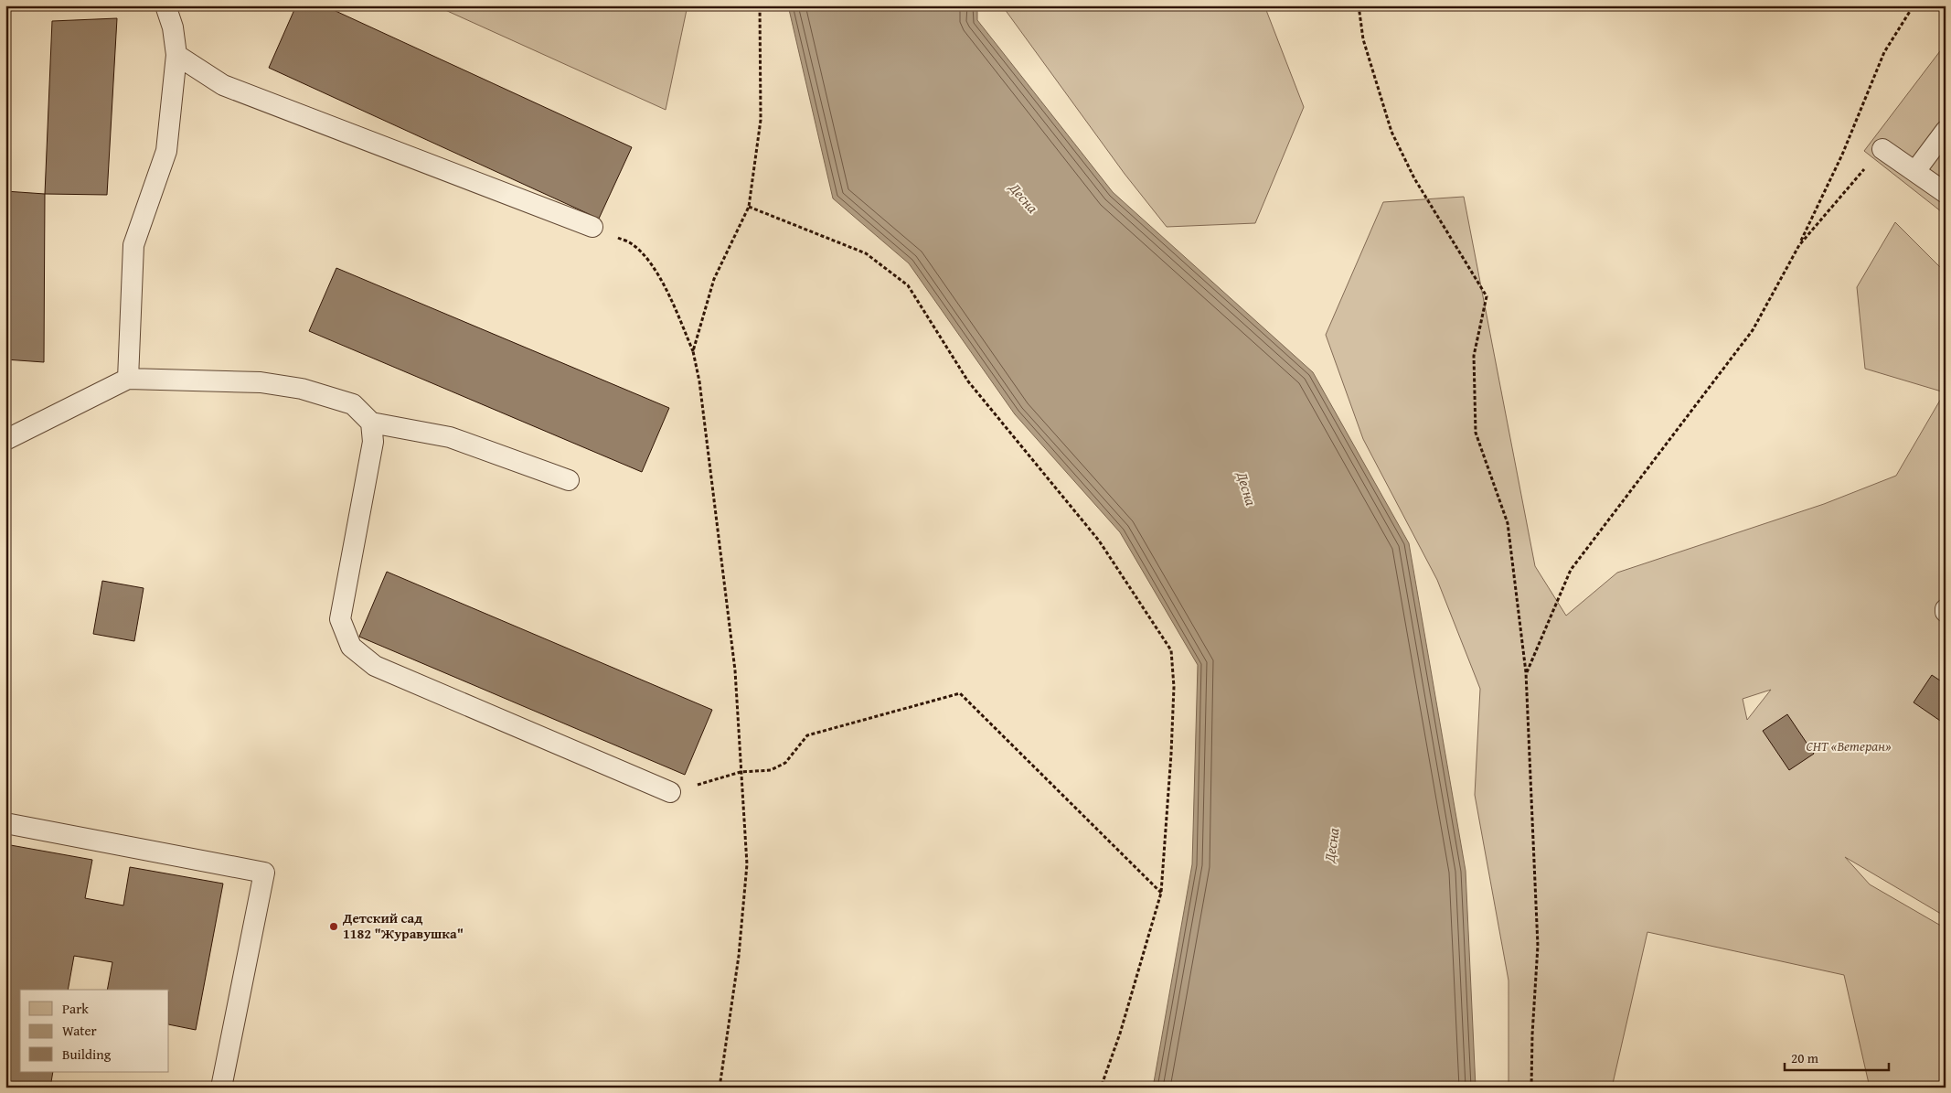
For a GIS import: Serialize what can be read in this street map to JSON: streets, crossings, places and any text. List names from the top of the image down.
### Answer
{
  "water": ["Десна"],
  "parks": ["СНТ «Ветеран»"],
  "places": ["Детский сад 1182 \"Журавушка\""],
  "legend": ["Park", "Water", "Building"],
  "scale_bar": "20 m"
}
